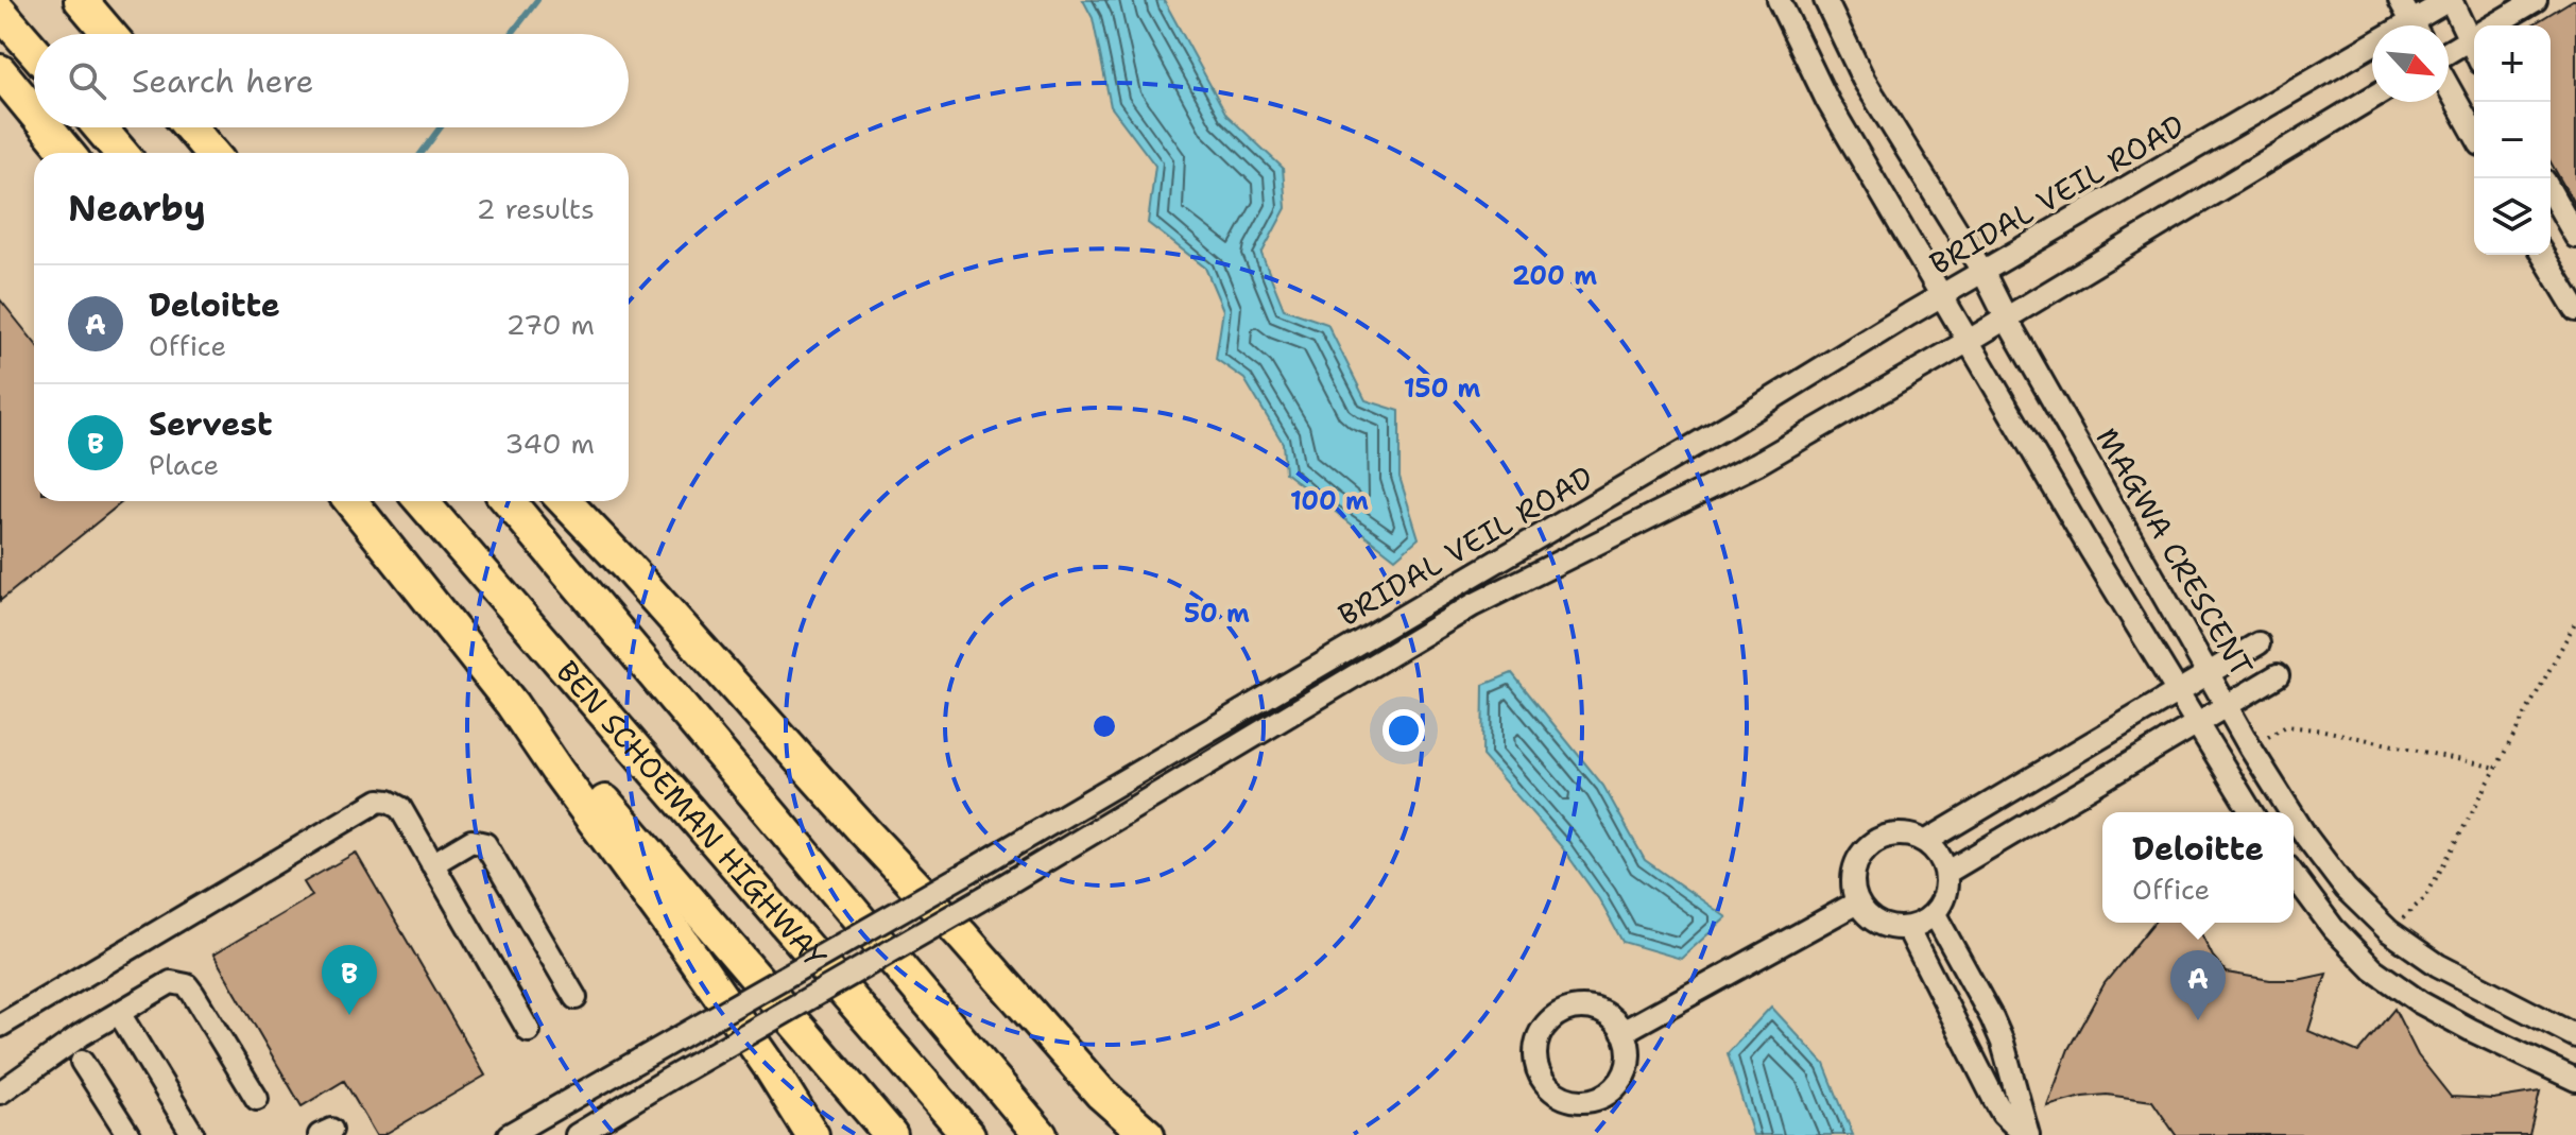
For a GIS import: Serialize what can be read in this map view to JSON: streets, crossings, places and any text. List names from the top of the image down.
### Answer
{
  "streets": {
    "highway": ["BEN SCHOEMAN HIGHWAY"],
    "street": ["BRIDAL VEIL ROAD", "MAGWA CRESCENT"]
  },
  "crossings": [
    ["BRIDAL VEIL ROAD", "MAGWA CRESCENT"]
  ],
  "north": "bottom right",
  "page": {
    "map_buttons": ["+", "−"],
    "search": "Search here",
    "heading": ["Nearby", "2 results"],
    "list": [
      {
        "mark": "A",
        "name": "Deloitte",
        "note": "Office",
        "value": "270 m"
      },
      {
        "mark": "B",
        "name": "Servest",
        "note": "Place",
        "value": "340 m"
      }
    ],
    "popup": ["Deloitte", "Office"],
    "pins": ["B", "A"]
  },
  "rings": [
    "200 m",
    "150 m",
    "100 m",
    "50 m"
  ]
}
